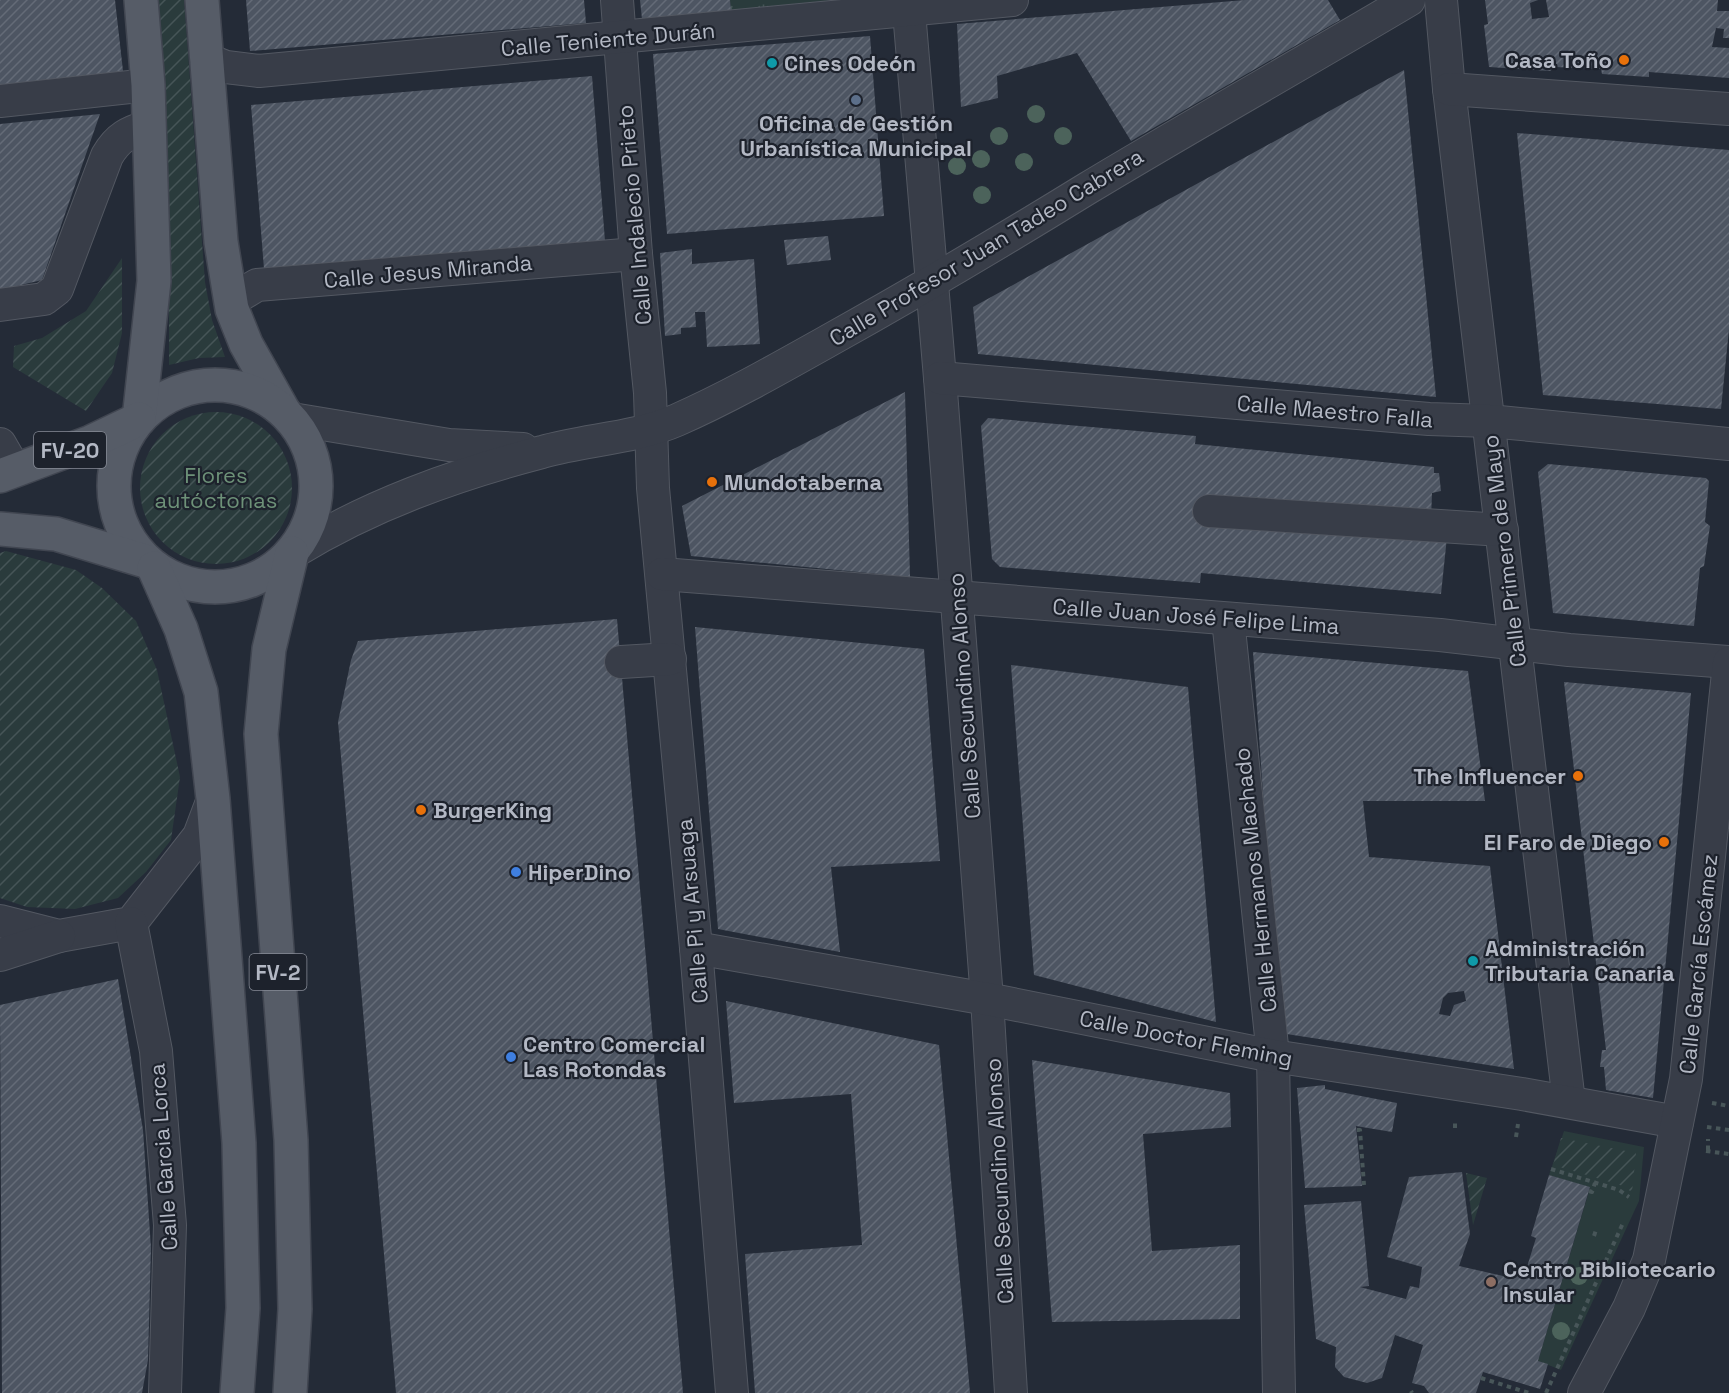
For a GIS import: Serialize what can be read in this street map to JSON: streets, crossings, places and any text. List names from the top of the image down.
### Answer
{
  "streets": {
    "main road": ["FV-20", "FV-2"],
    "street": [
      "Calle Teniente Durán",
      "Calle Indalecio Prieto",
      "Calle Profesor Juan Tadeo Cabrera",
      "Calle Jesus Miranda",
      "Calle Maestro Falla",
      "Calle Primero de Mayo",
      "Calle Juan José Felipe Lima",
      "Calle Secundino Alonso",
      "Calle Hermanos Machado",
      "Calle Pi y Arsuaga",
      "Calle García Escámez",
      "Calle Doctor Fleming",
      "Calle Garcia Lorca"
    ]
  },
  "crossings": [
    ["Calle Teniente Durán", "Calle Indalecio Prieto"],
    ["Calle Teniente Durán", "Calle Secundino Alonso"],
    ["Calle Indalecio Prieto", "Calle Profesor Juan Tadeo Cabrera"],
    ["Calle Indalecio Prieto", "Calle Jesus Miranda"],
    ["Calle Indalecio Prieto", "Calle Pi y Arsuaga"],
    ["Calle Profesor Juan Tadeo Cabrera", "FV-20"],
    ["Calle Profesor Juan Tadeo Cabrera", "Calle Secundino Alonso"],
    ["Calle Profesor Juan Tadeo Cabrera", "Calle Pi y Arsuaga"],
    ["Calle Profesor Juan Tadeo Cabrera", "FV-2"],
    ["Calle Maestro Falla", "Calle Primero de Mayo"],
    ["Calle Maestro Falla", "Calle Secundino Alonso"],
    ["FV-20", "FV-2"],
    ["Calle Primero de Mayo", "Calle Juan José Felipe Lima"],
    ["Calle Primero de Mayo", "Calle Doctor Fleming"],
    ["Calle Juan José Felipe Lima", "Calle Secundino Alonso"],
    ["Calle Juan José Felipe Lima", "Calle Hermanos Machado"],
    ["Calle Juan José Felipe Lima", "Calle Pi y Arsuaga"],
    ["Calle Juan José Felipe Lima", "Calle García Escámez"],
    ["Calle Secundino Alonso", "Calle Doctor Fleming"],
    ["Calle Hermanos Machado", "Calle Doctor Fleming"],
    ["Calle Pi y Arsuaga", "Calle Doctor Fleming"],
    ["Calle García Escámez", "Calle Doctor Fleming"]
  ],
  "parks": ["Flores autóctonas"],
  "places": [
    "Casa Toño",
    "Cines Odeón",
    "Oficina de Gestión Urbanística Municipal",
    "Mundotaberna",
    "The Influencer",
    "BurgerKing",
    "El Faro de Diego",
    "HiperDino",
    "Administración Tributaria Canaria",
    "Centro Comercial Las Rotondas",
    "Centro Bibliotecario Insular"
  ]
}
